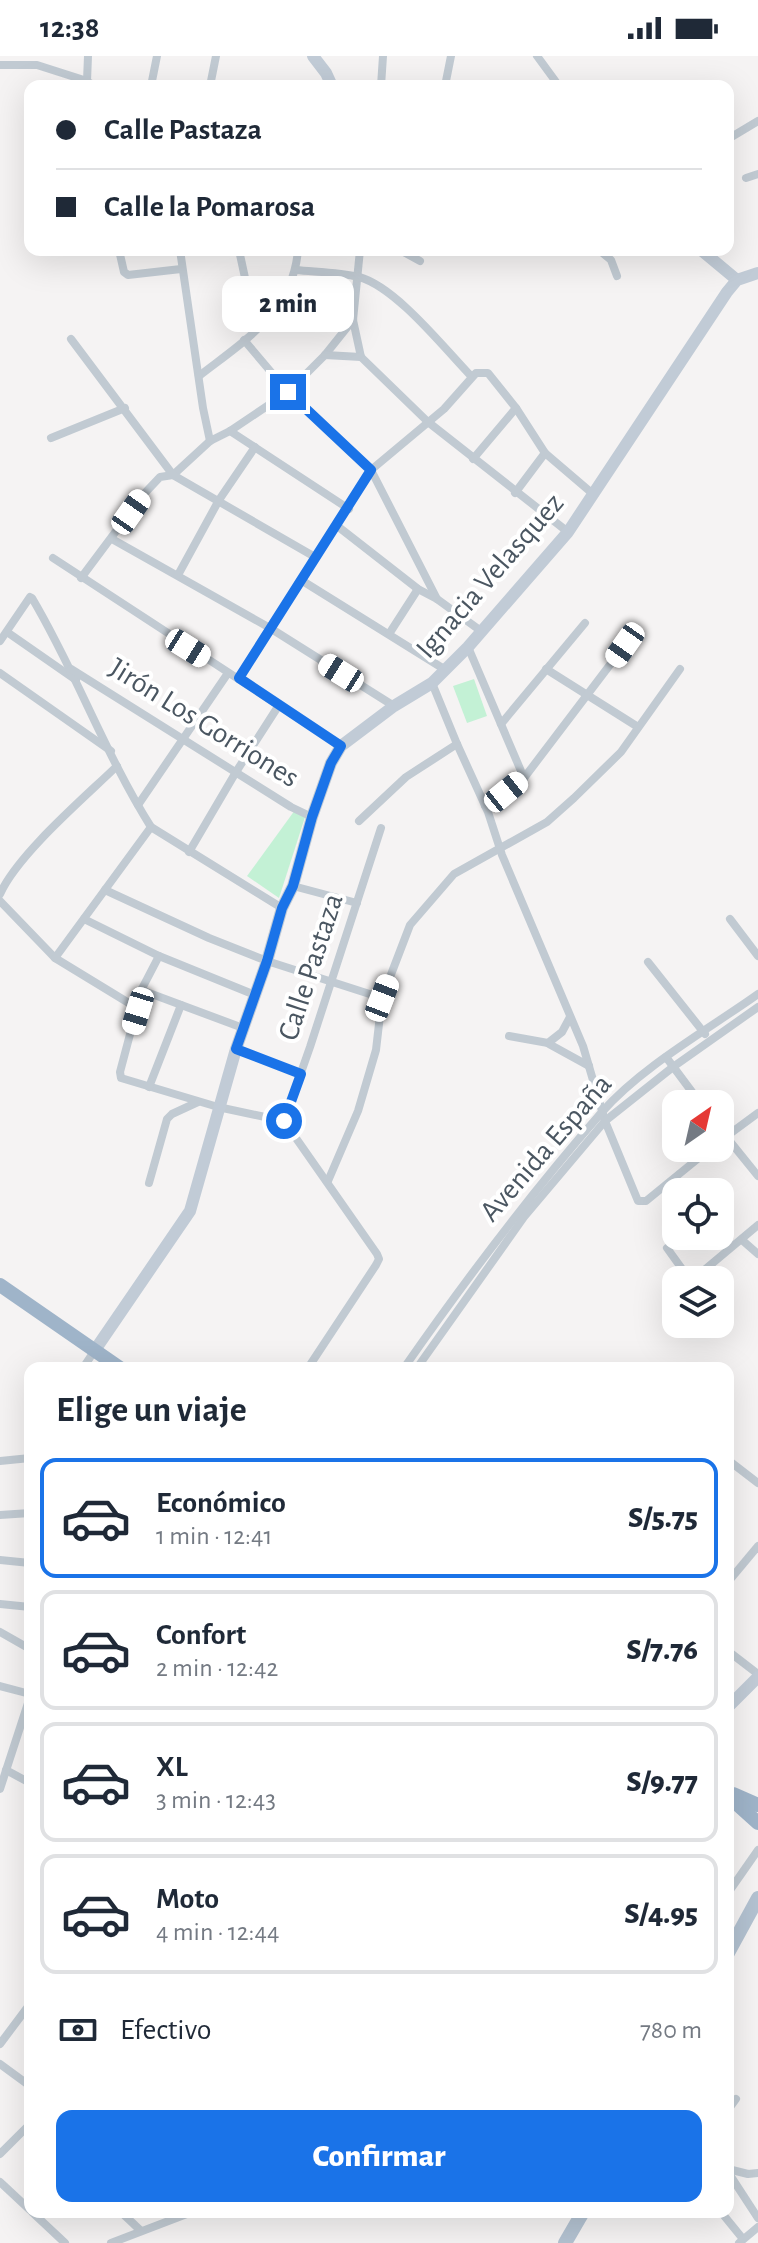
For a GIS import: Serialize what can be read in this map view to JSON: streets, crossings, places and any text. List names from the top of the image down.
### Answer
{
  "streets": {
    "main road": ["Ignacia Velasquez"],
    "street": ["Jirón Los Gorriones", "Calle Pastaza", "Avenida España"]
  },
  "crossings": [
    ["Ignacia Velasquez", "Jirón Los Gorriones"]
  ],
  "north": "top right",
  "page": {
    "status": "12:38",
    "banner": ["Calle Pastaza", "Calle la Pomarosa"],
    "bubble": "2 min",
    "heading": "Elige un viaje",
    "list": [
      {
        "name": "Económico",
        "note": "1 min · 12:41",
        "value": "S/5.75"
      },
      {
        "name": "Confort",
        "note": "2 min · 12:42",
        "value": "S/7.76"
      },
      {
        "name": "XL",
        "note": "3 min · 12:43",
        "value": "S/9.77"
      },
      {
        "name": "Moto",
        "note": "4 min · 12:44",
        "value": "S/4.95"
      }
    ],
    "pay": ["Efectivo", "780 m"],
    "buttons": "Confirmar"
  }
}
